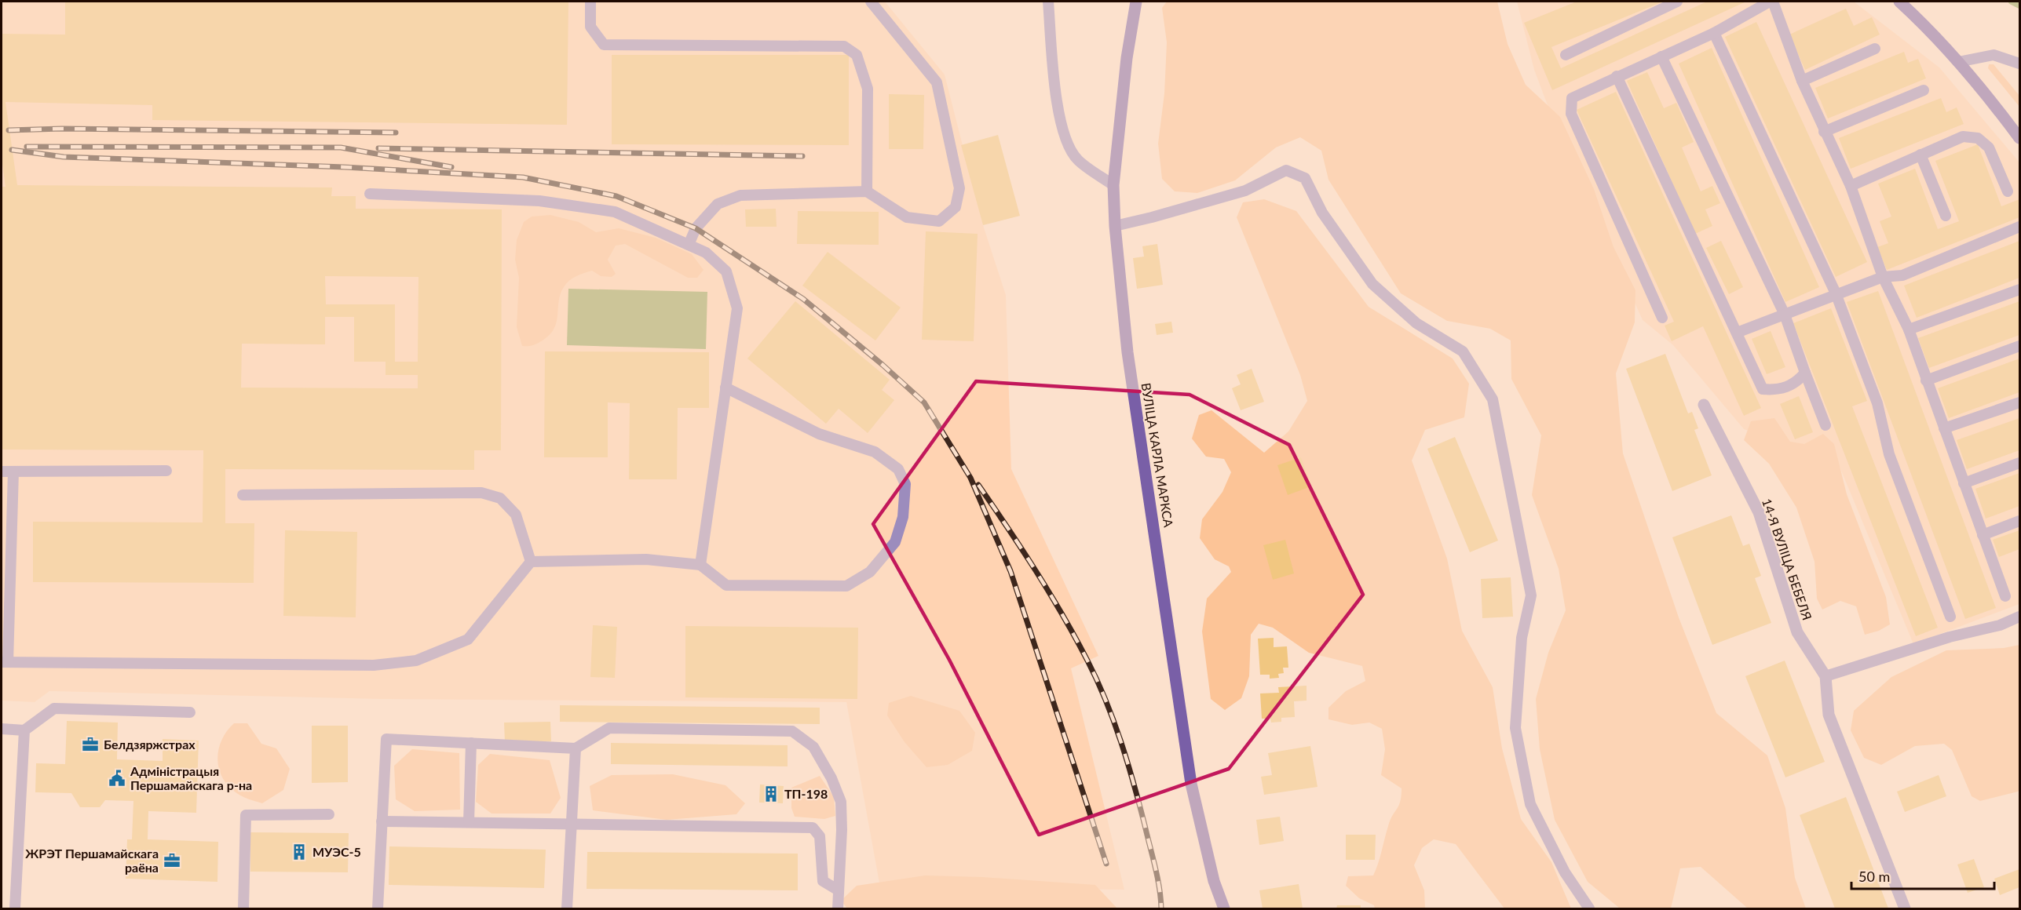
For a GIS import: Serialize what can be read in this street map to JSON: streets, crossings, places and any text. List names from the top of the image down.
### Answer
{
  "streets": {
    "main road": ["ВУЛІЦА КАРЛА МАРКСА"],
    "street": ["14-Я ВУЛІЦА БЕБЕЛЯ"]
  },
  "places": {
    "office": ["Белдзяржстрах", "ЖРЭТ Першамайскага раёна"],
    "public building": ["Адміністрацыя Першамайскага р-на"],
    "building": ["ТП-198", "МУЭС-5"]
  },
  "scale_bar": "50 m"
}
